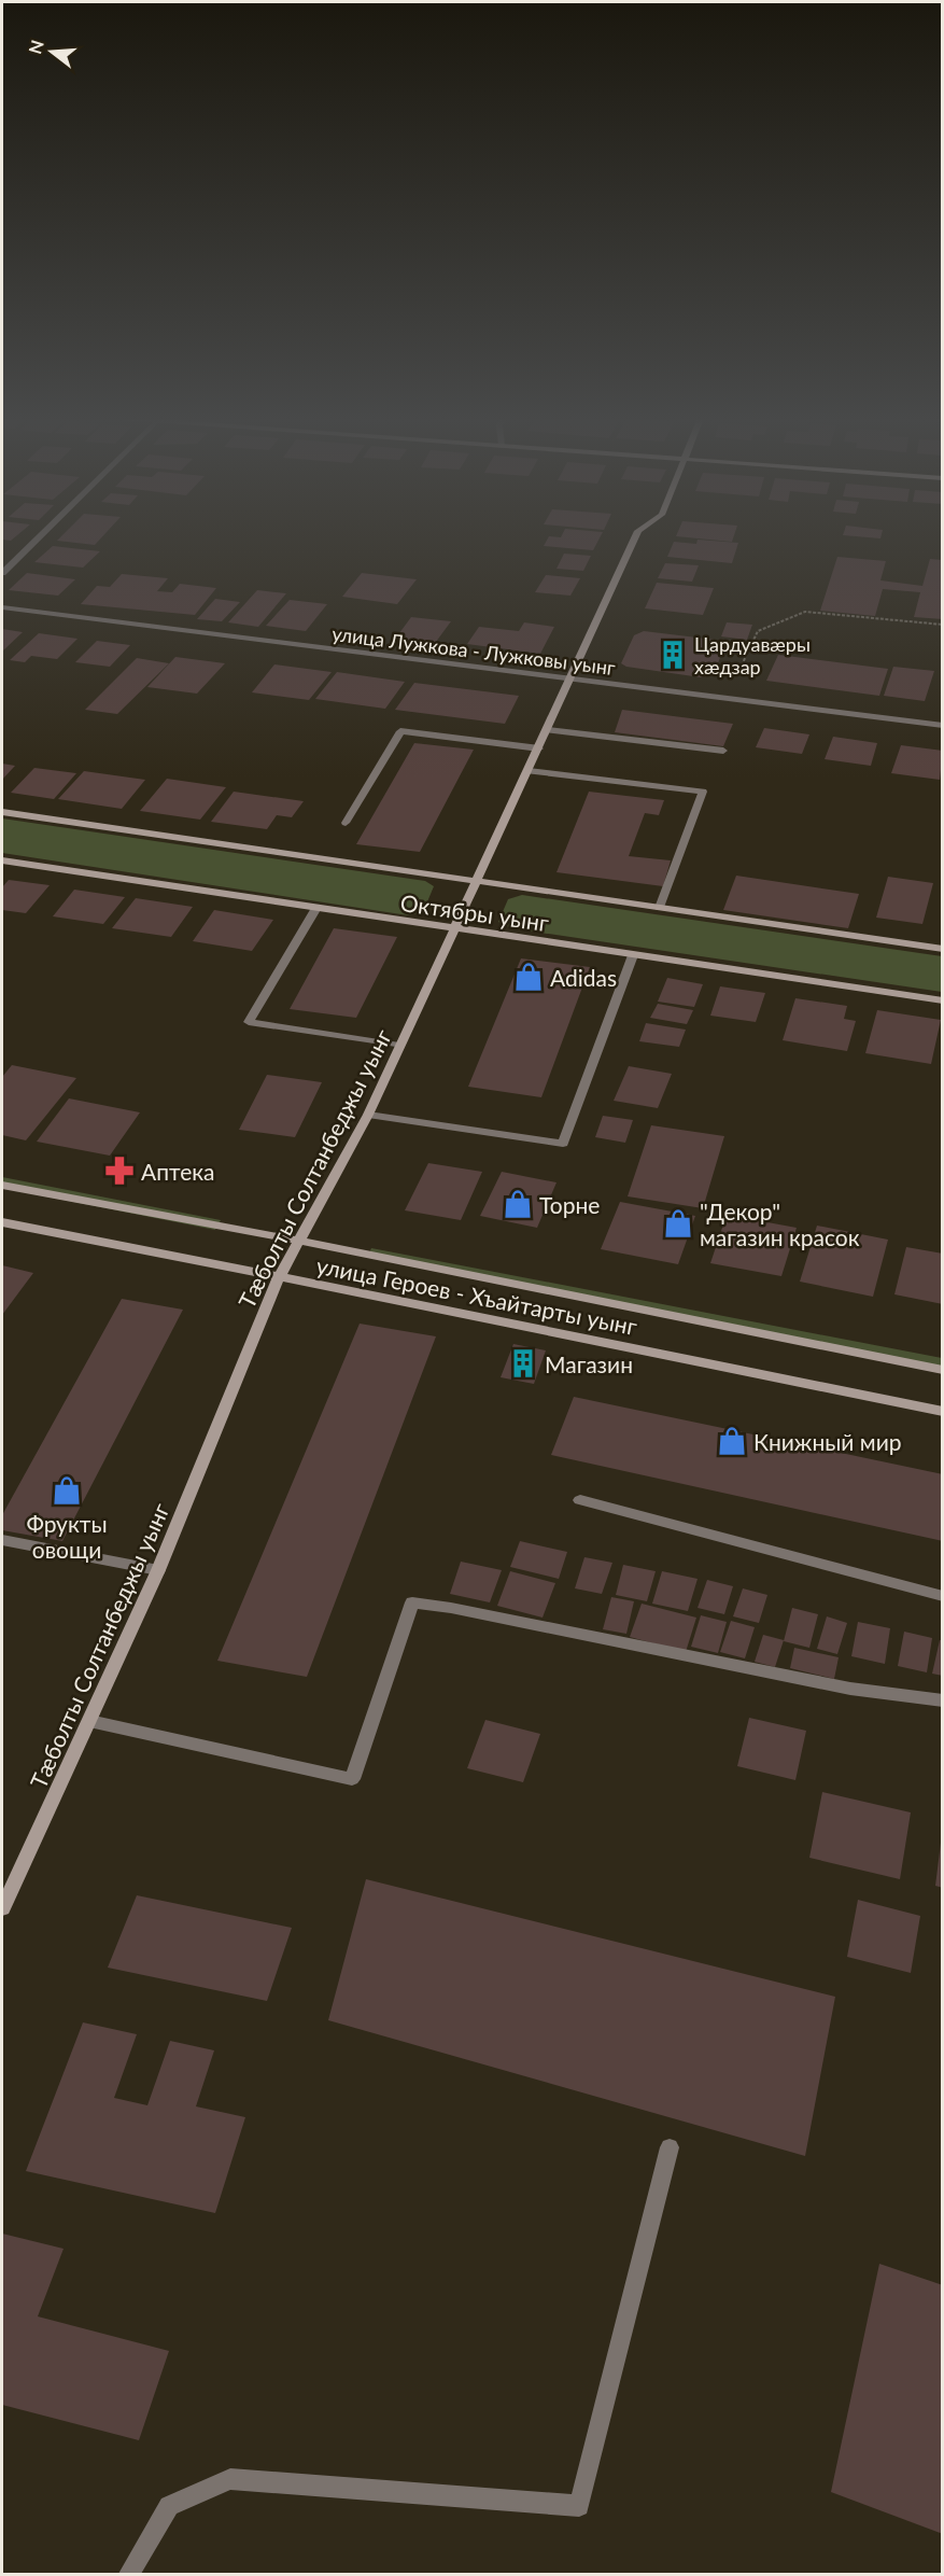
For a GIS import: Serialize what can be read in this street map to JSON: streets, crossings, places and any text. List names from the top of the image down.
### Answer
{
  "streets": {
    "street": [
      "улица Лужкова - Лужковы уынг",
      "Октябры уынг",
      "Тæболты Солтанбеджы уынг",
      "улица Героев - Хъайтарты уынг"
    ]
  },
  "crossings": [
    ["улица Лужкова - Лужковы уынг", "Тæболты Солтанбеджы уынг"],
    ["Октябры уынг", "Тæболты Солтанбеджы уынг"],
    ["Тæболты Солтанбеджы уынг", "улица Героев - Хъайтарты уынг"]
  ],
  "places": {
    "building": ["Цардуавæры хæдзар", "Магазин"],
    "shop": [
      "Adidas",
      "Торне",
      "\"Декор\" магазин красок",
      "Книжный мир",
      "Фрукты овощи"
    ],
    "pharmacy": ["Аптека"]
  },
  "north": "left"
}
